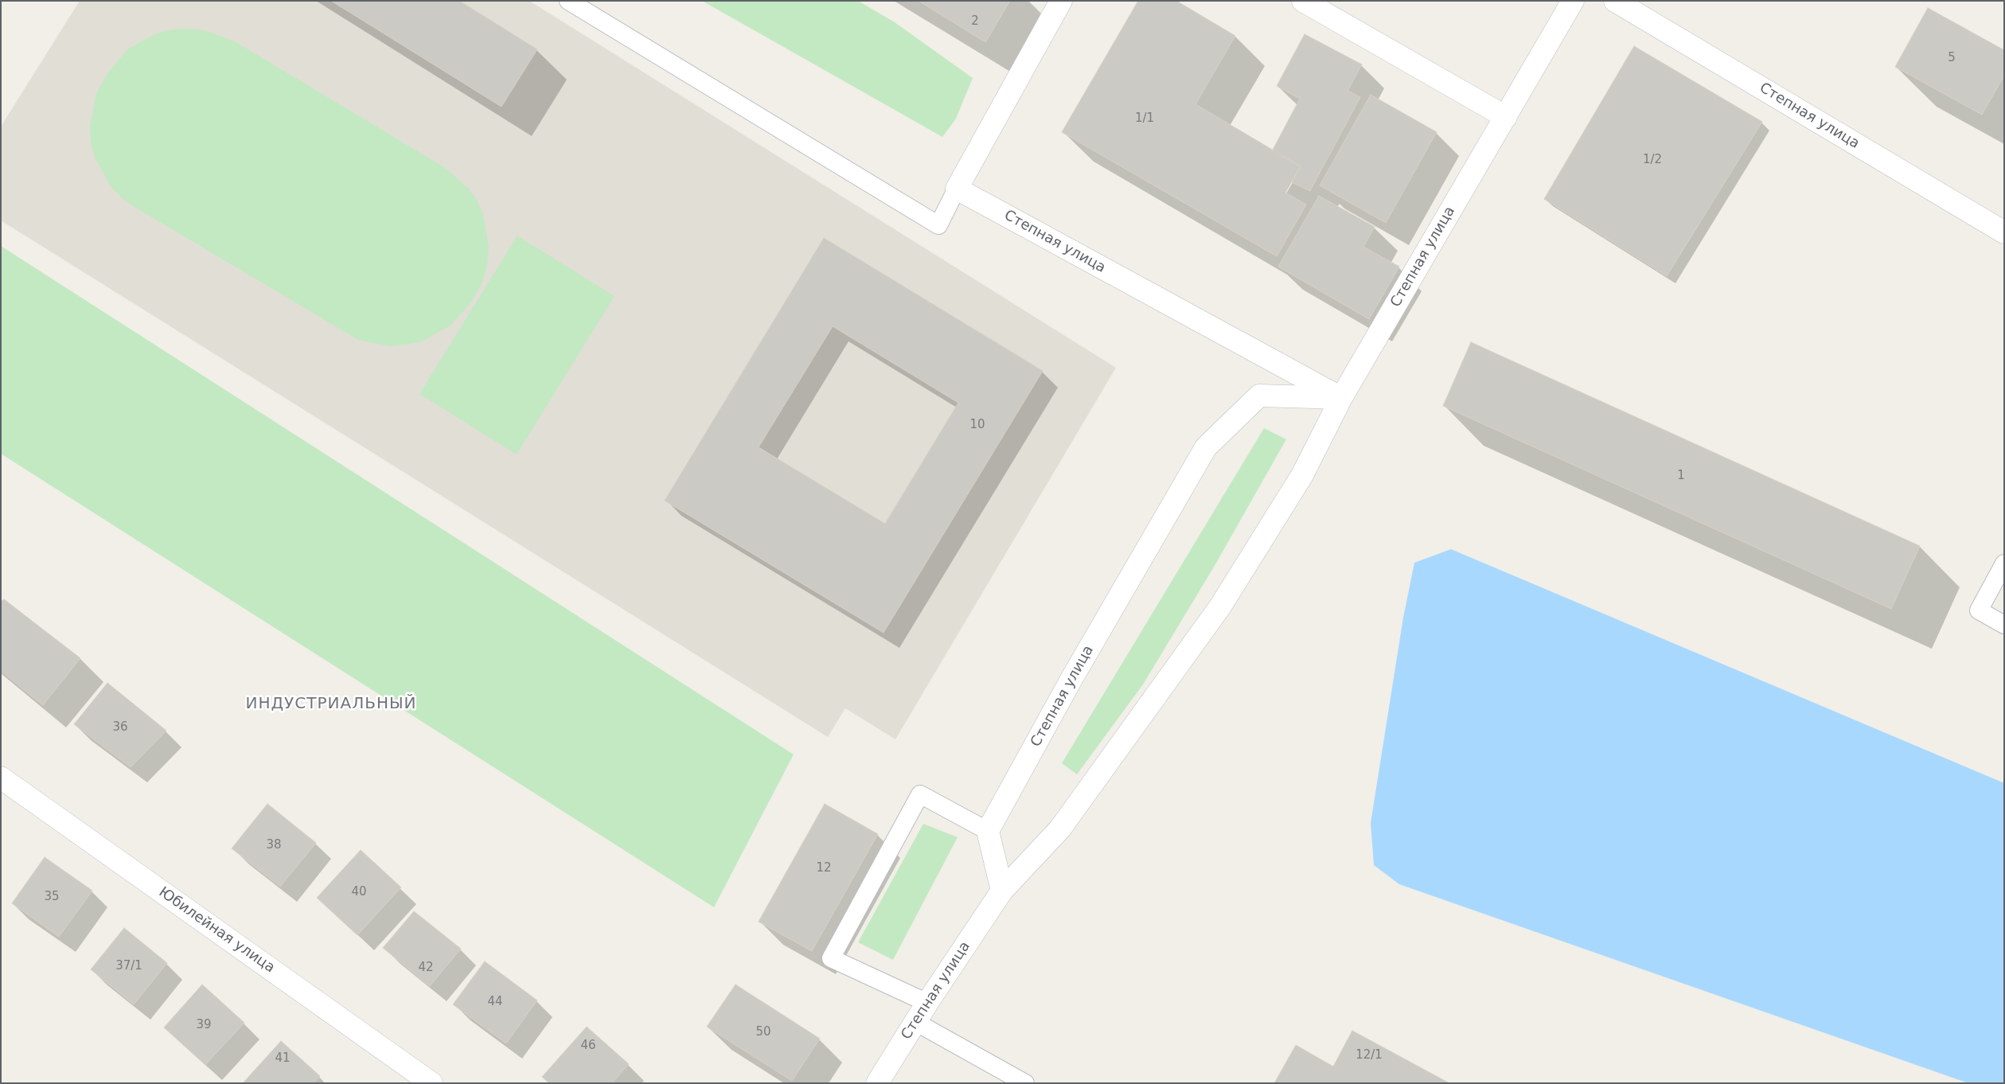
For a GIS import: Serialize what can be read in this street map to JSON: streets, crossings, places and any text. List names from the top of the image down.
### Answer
{
  "streets": {
    "street": ["Степная улица", "Юбилейная улица"]
  },
  "districts": ["ИНДУСТРИАЛЬНЫЙ"],
  "house_numbers": [
    "2",
    "5",
    "1/1",
    "1/2",
    "10",
    "1",
    "36",
    "38",
    "12",
    "40",
    "35",
    "37/1",
    "42",
    "44",
    "39",
    "50",
    "46",
    "12/1",
    "41"
  ]
}
